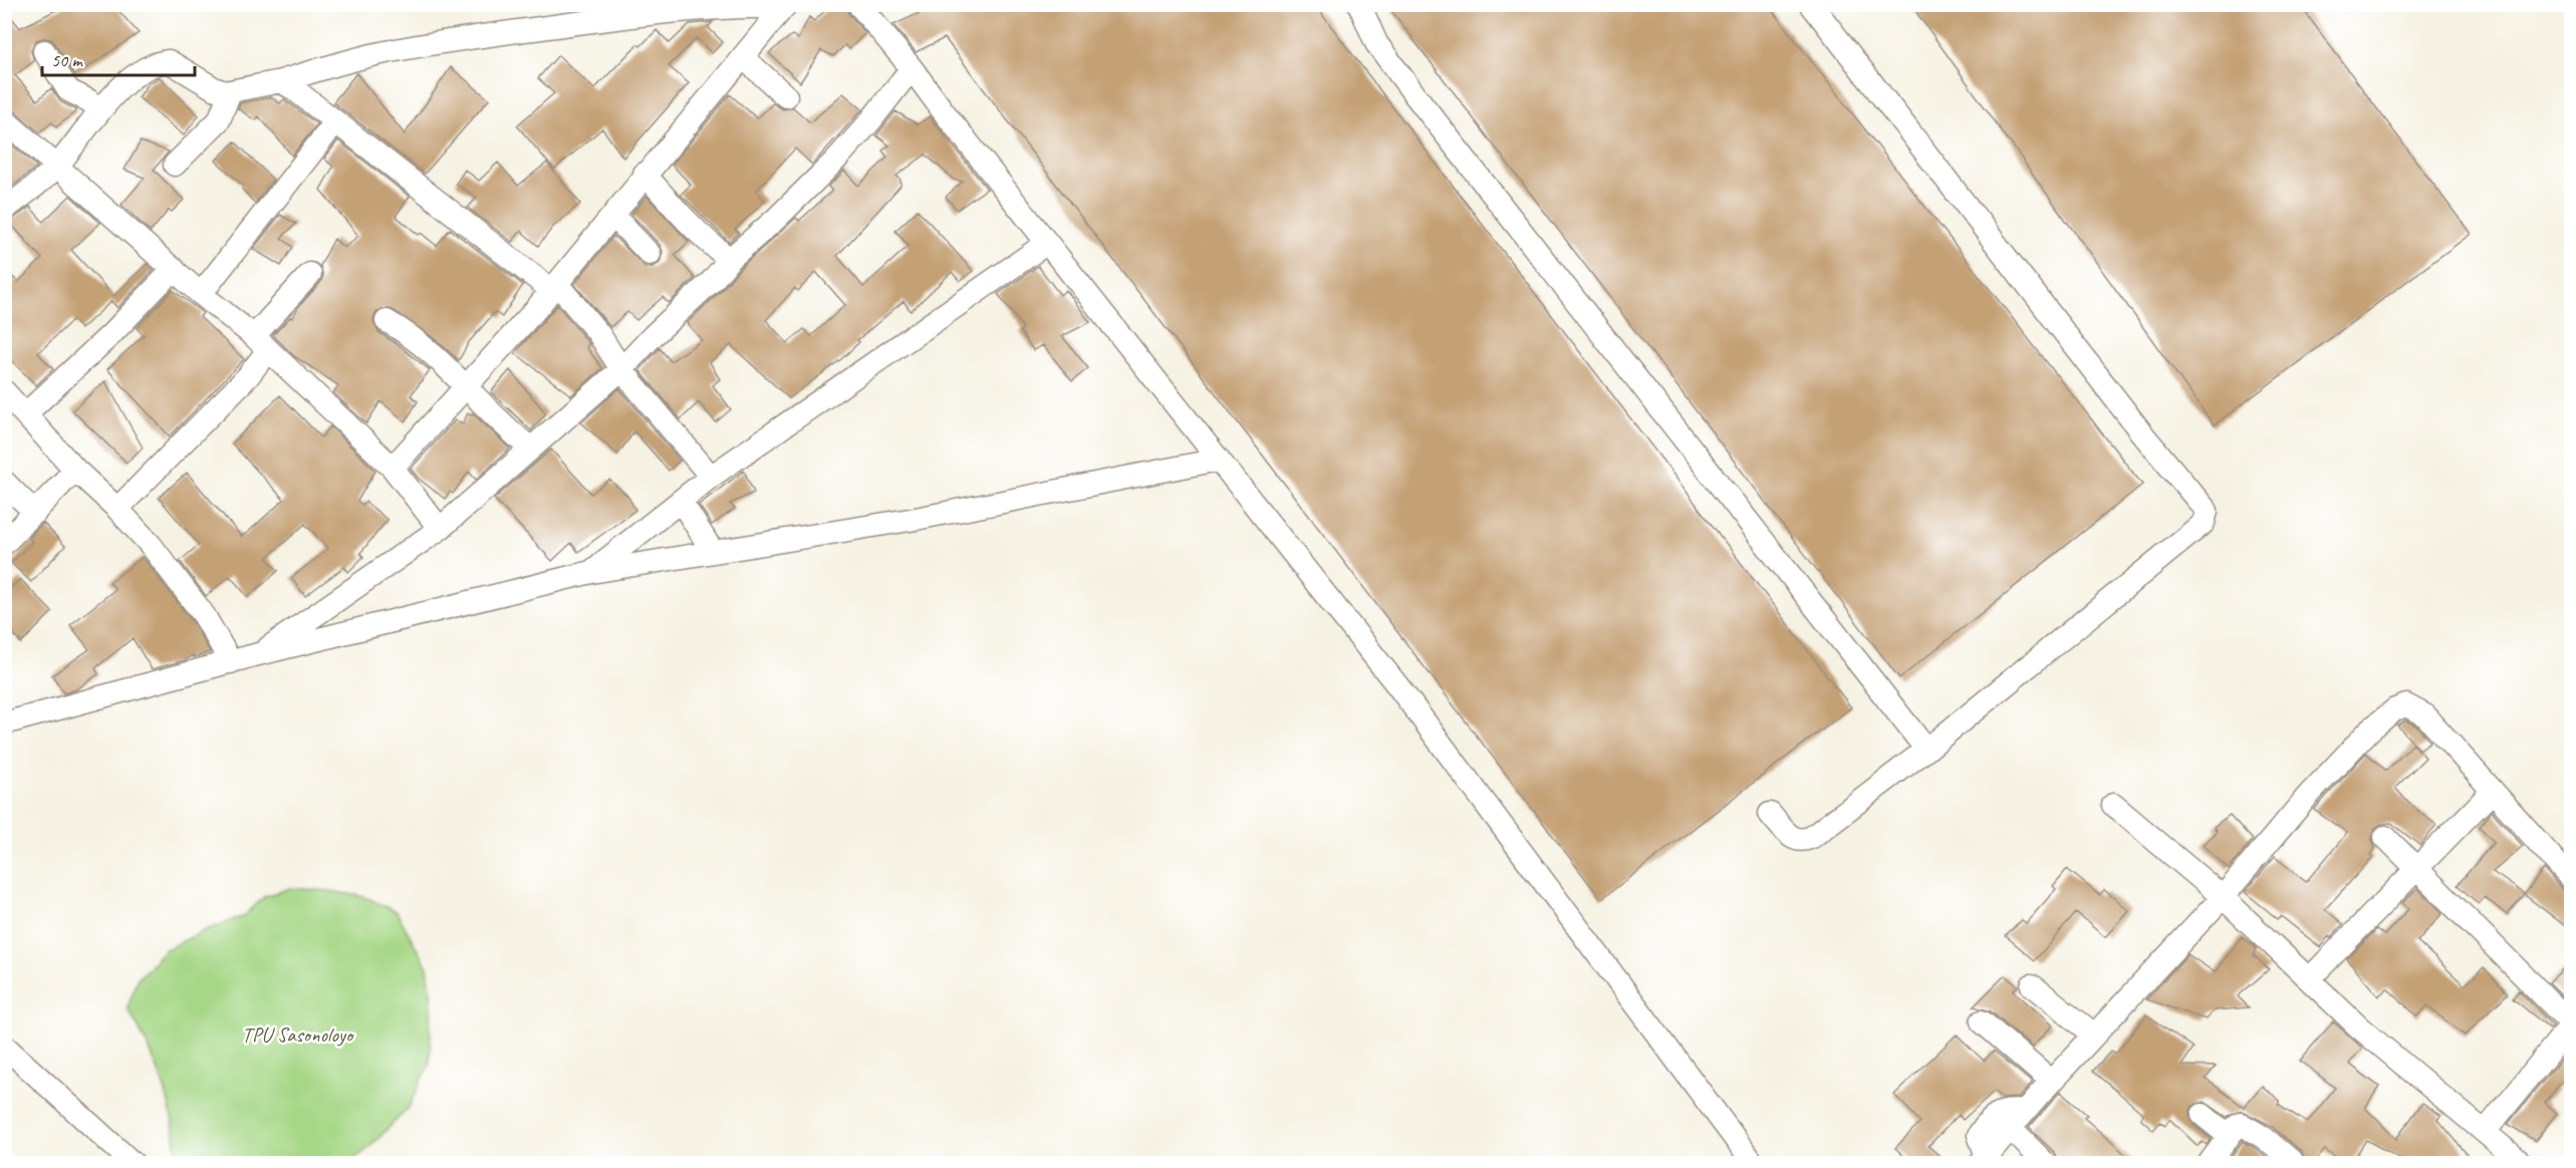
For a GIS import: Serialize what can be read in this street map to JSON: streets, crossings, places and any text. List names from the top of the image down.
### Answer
{
  "parks": ["TPU Sasonoloyo"],
  "scale_bar": "50 m"
}
